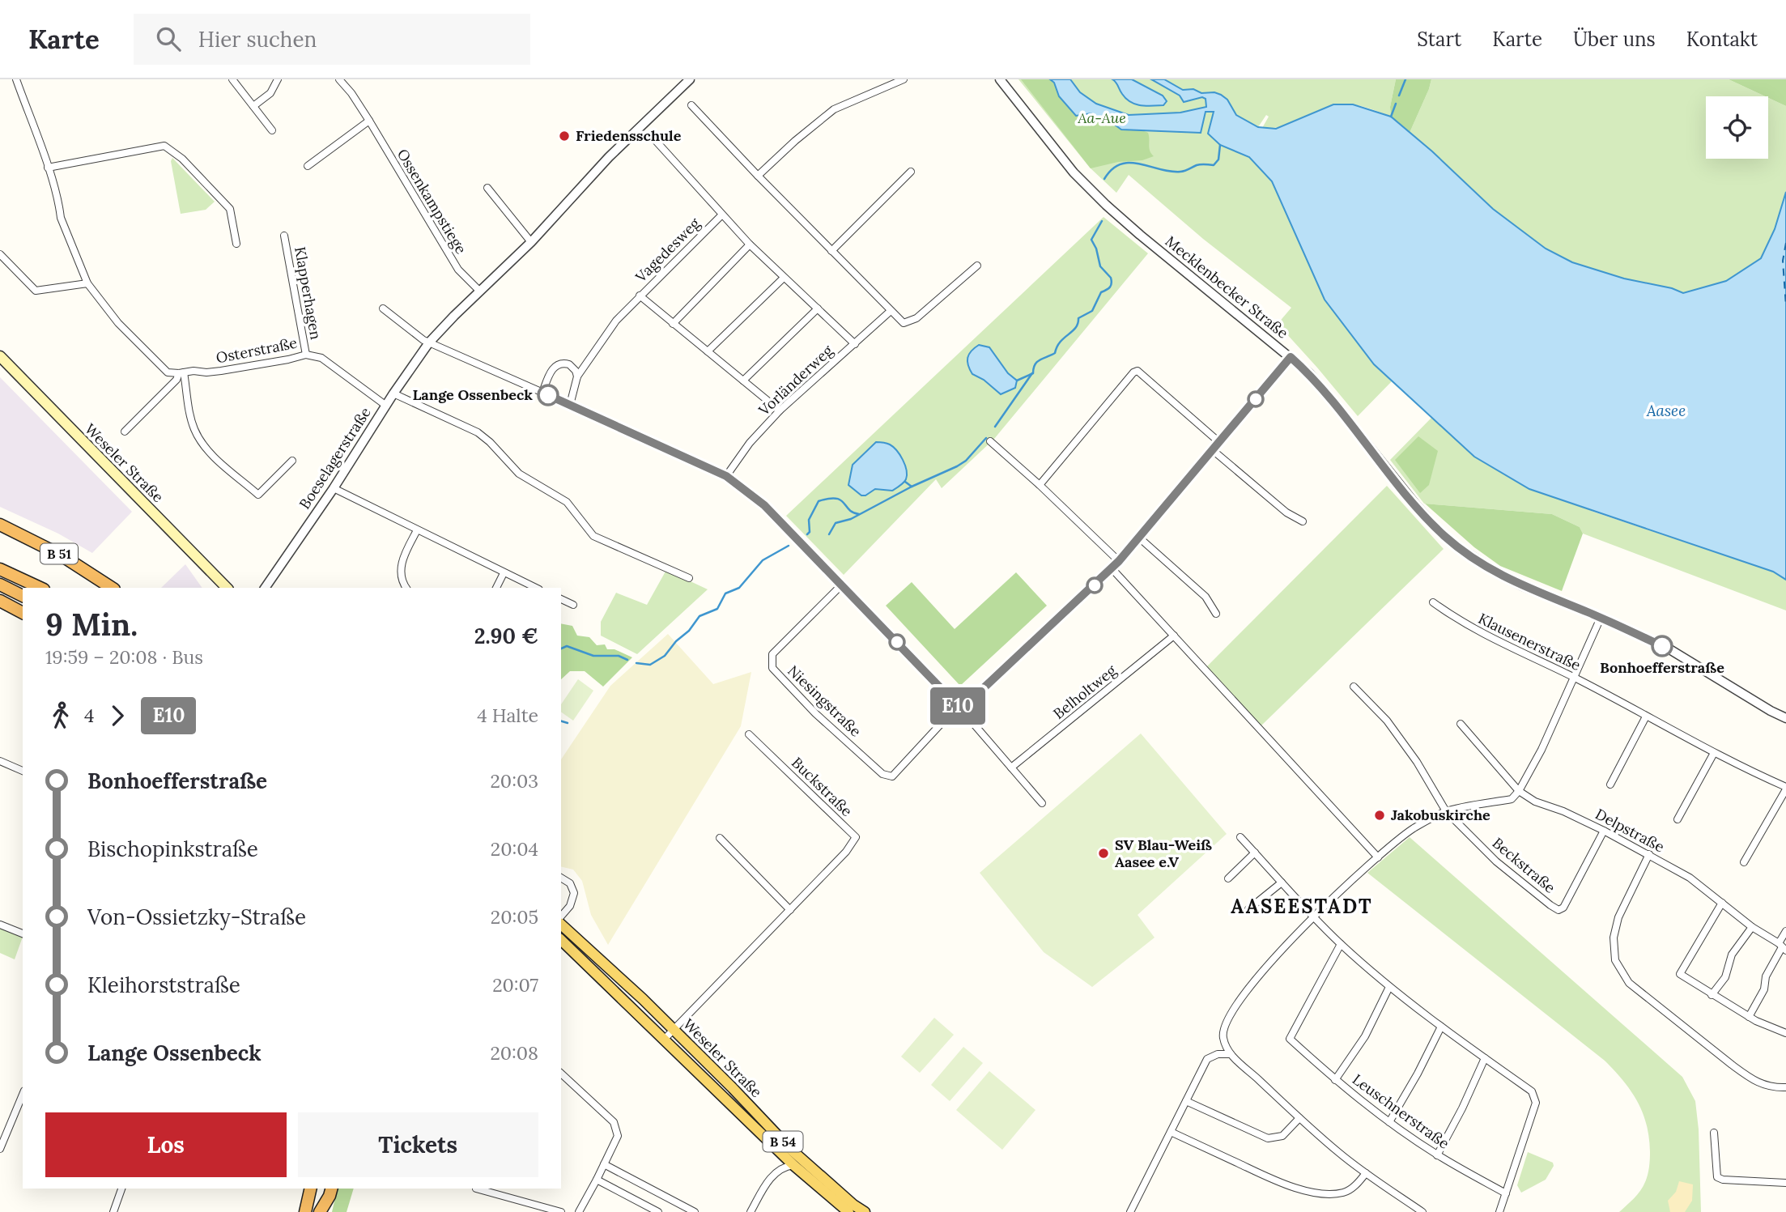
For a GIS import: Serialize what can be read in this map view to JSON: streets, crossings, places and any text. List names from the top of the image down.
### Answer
{
  "streets": {
    "highway": ["B 51"],
    "main road": ["Weseler Straße", "B 54"],
    "street": [
      "Ossenkampstiege",
      "Vagedesweg",
      "Mecklenbecker Straße",
      "Klapperhagen",
      "Osterstraße",
      "Vorländerweg",
      "Boeselagerstraße",
      "Klausenerstraße",
      "Belholtweg",
      "Niesingstraße",
      "Buckstraße",
      "Delpstraße",
      "Beckstraße",
      "Leuschnerstraße"
    ]
  },
  "crossings": [
    ["Ossenkampstiege", "Boeselagerstraße"],
    ["Vagedesweg", "Vorländerweg"],
    ["Klapperhagen", "Osterstraße"],
    ["Osterstraße", "Boeselagerstraße"],
    ["Weseler Straße", "Buckstraße"],
    ["Delpstraße", "Beckstraße"]
  ],
  "districts": ["AASEESTADT"],
  "water": ["Aasee"],
  "parks": ["Aa-Aue"],
  "places": [
    "Friedensschule",
    "Lange Ossenbeck",
    "Bonhoefferstraße",
    "Jakobuskirche",
    "SV Blau-Weiß Aasee e.V"
  ],
  "lines": ["bus line E10"],
  "page": {
    "header": "Karte",
    "search": "Hier suchen",
    "nav": [
      "Start",
      "Karte",
      "Über uns",
      "Kontakt"
    ],
    "on_map": "E10",
    "heading": ["9 Min.", "19:59 – 20:08 · Bus", "2.90 €"],
    "legs": ["4", "E10", "4 Halte"],
    "list": [
      {
        "name": "Bonhoefferstraße",
        "value": "20:03"
      },
      {
        "name": "Bischopinkstraße",
        "value": "20:04"
      },
      {
        "name": "Von-Ossietzky-Straße",
        "value": "20:05"
      },
      {
        "name": "Kleihorststraße",
        "value": "20:07"
      },
      {
        "name": "Lange Ossenbeck",
        "value": "20:08"
      }
    ],
    "buttons": ["Los", "Tickets"]
  }
}
